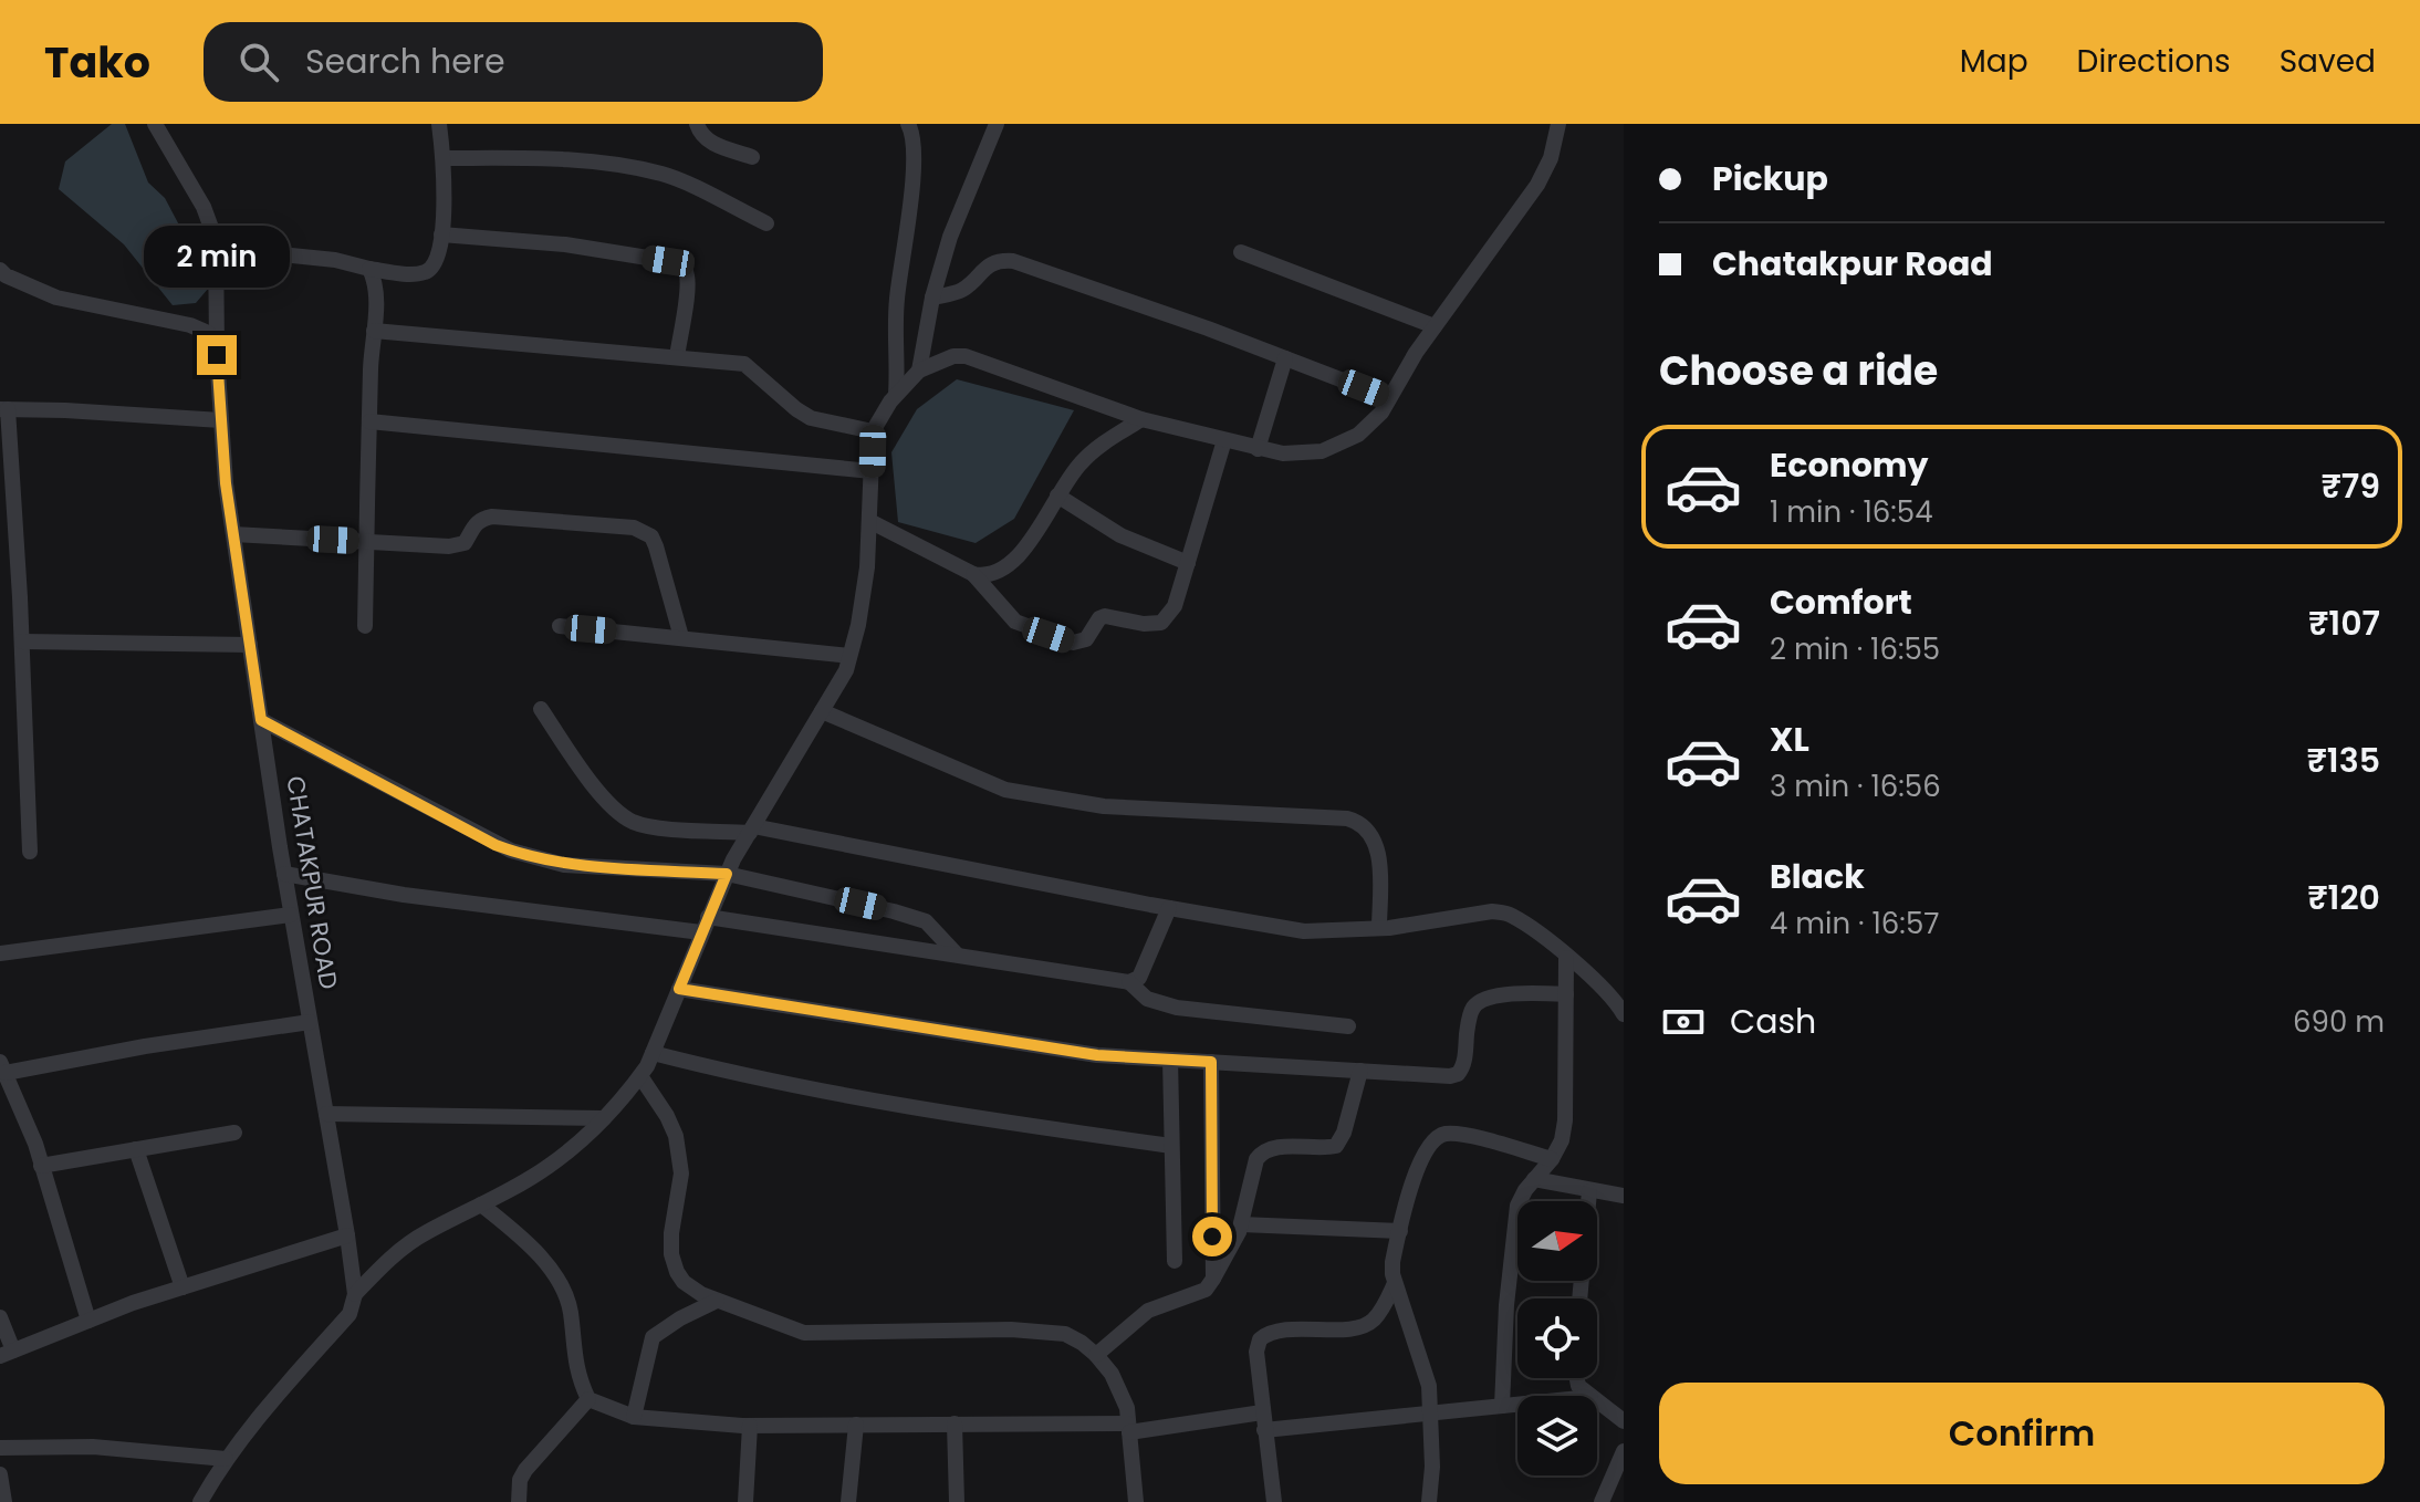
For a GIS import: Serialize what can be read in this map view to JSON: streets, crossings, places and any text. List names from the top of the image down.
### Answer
{
  "streets": {
    "street": ["CHATAKPUR ROAD"]
  },
  "north": "right",
  "page": {
    "header": "Tako",
    "search": "Search here",
    "nav": ["Map", "Directions", "Saved"],
    "banner": ["Pickup", "Chatakpur Road"],
    "bubble": "2 min",
    "heading": "Choose a ride",
    "list": [
      {
        "name": "Economy",
        "note": "1 min · 16:54",
        "value": "₹79"
      },
      {
        "name": "Comfort",
        "note": "2 min · 16:55",
        "value": "₹107"
      },
      {
        "name": "XL",
        "note": "3 min · 16:56",
        "value": "₹135"
      },
      {
        "name": "Black",
        "note": "4 min · 16:57",
        "value": "₹120"
      }
    ],
    "pay": ["Cash", "690 m"],
    "buttons": "Confirm"
  }
}
